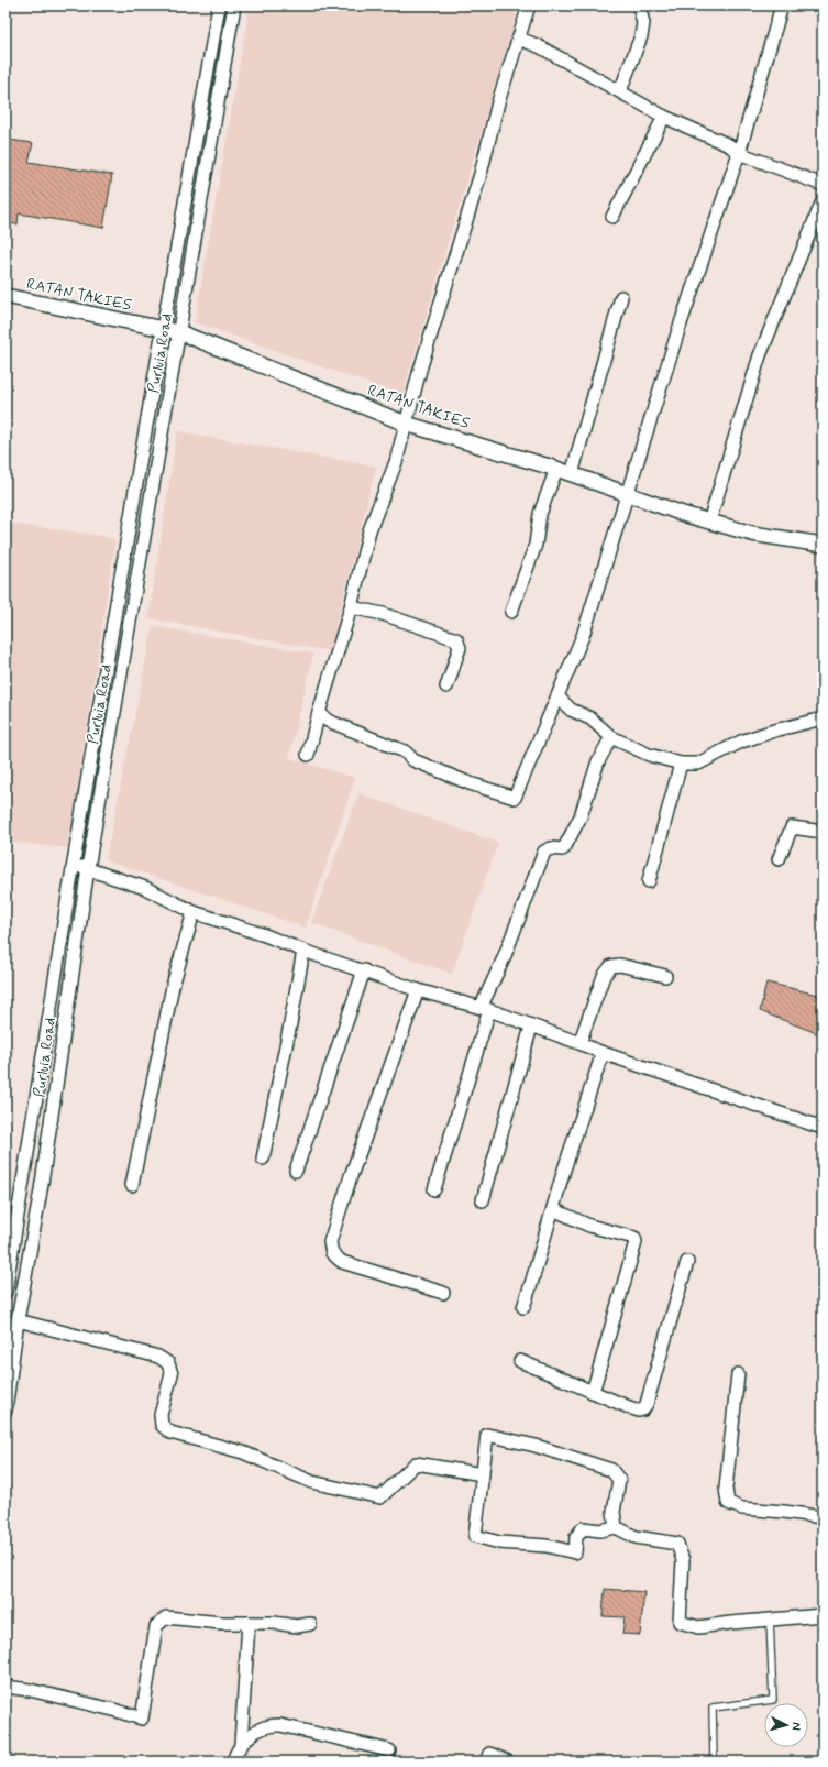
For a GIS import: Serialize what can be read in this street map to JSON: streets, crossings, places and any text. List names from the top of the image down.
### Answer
{
  "streets": {
    "street": ["RATAN TAKIES", "Purluia Road"]
  },
  "crossings": [
    ["RATAN TAKIES", "Purluia Road"]
  ],
  "north": "right"
}
